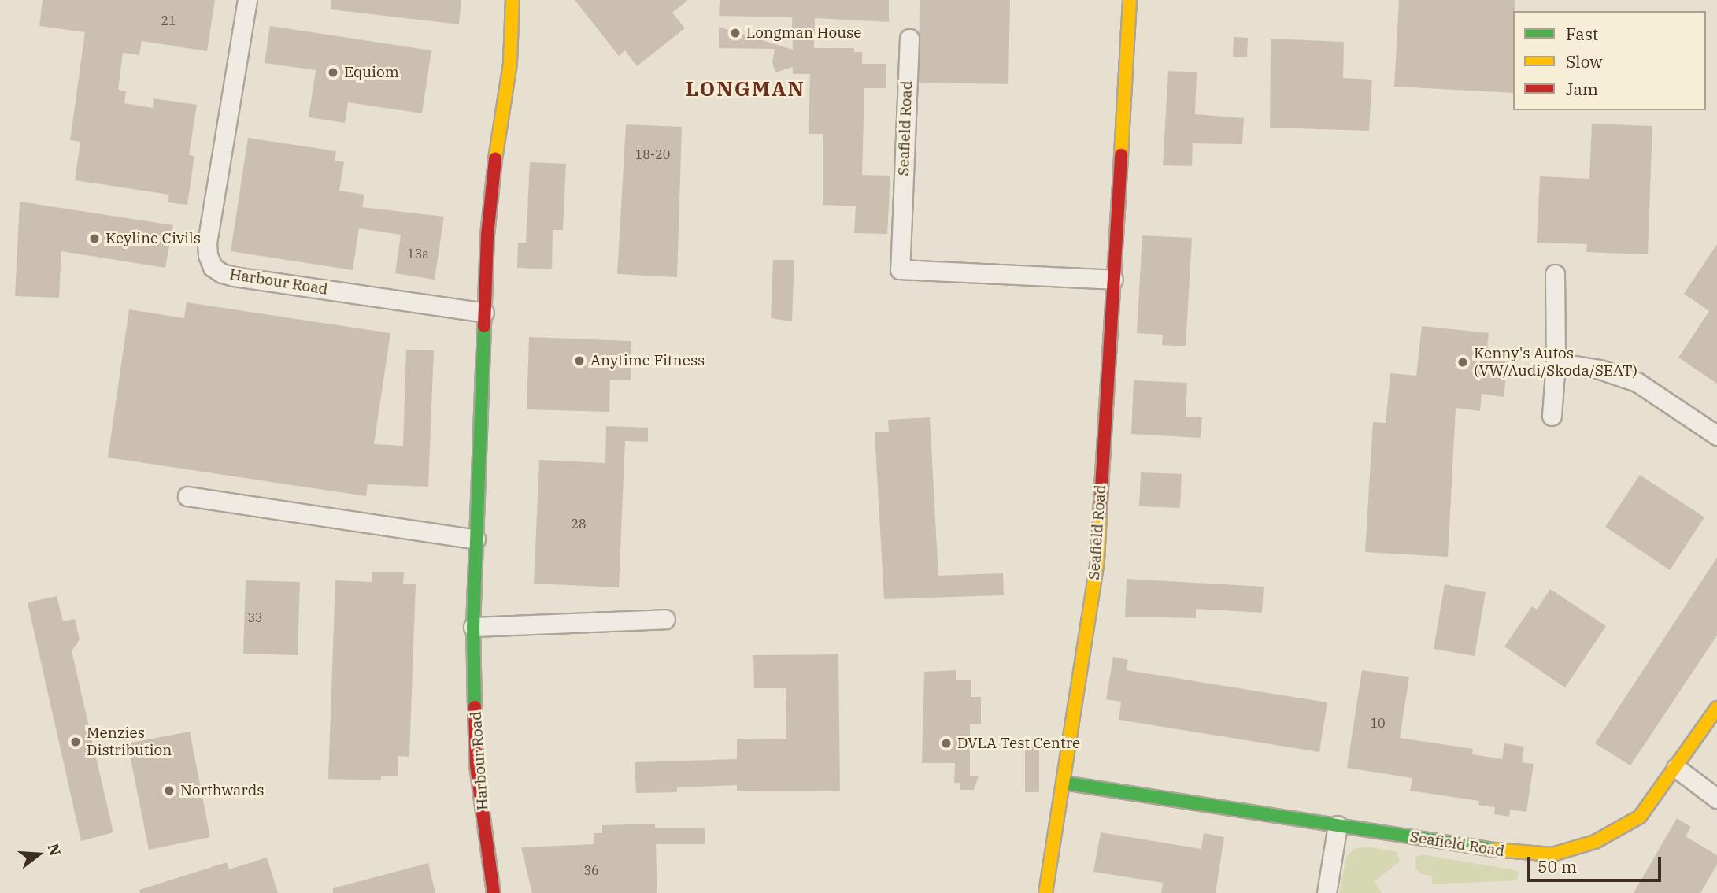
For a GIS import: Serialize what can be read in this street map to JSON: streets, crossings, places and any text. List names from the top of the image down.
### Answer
{
  "streets": {
    "street": ["Seafield Road", "Harbour Road"]
  },
  "districts": ["LONGMAN"],
  "places": [
    "Longman House",
    "Equiom",
    "Keyline Civils",
    "Anytime Fitness",
    "Kenny's Autos (VW/Audi/Skoda/SEAT)",
    "Menzies Distribution",
    "DVLA Test Centre",
    "Northwards"
  ],
  "house_numbers": [
    "21",
    "18-20",
    "13a",
    "28",
    "33",
    "10",
    "36"
  ],
  "legend": ["Fast", "Slow", "Jam"],
  "scale_bar": "50 m",
  "north": "right"
}
